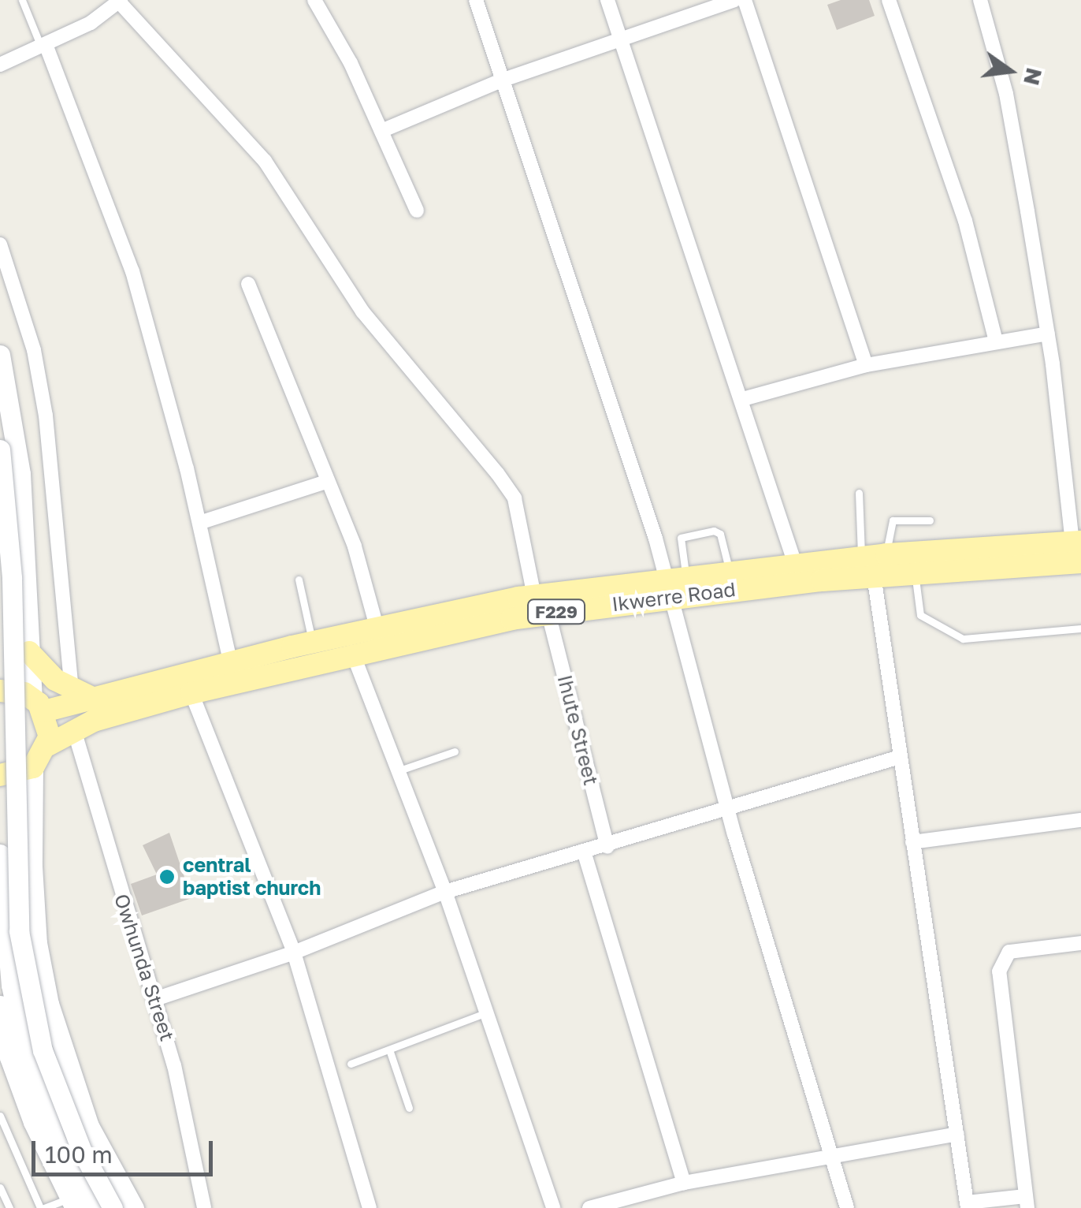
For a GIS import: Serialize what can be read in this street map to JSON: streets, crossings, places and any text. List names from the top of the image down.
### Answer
{
  "streets": {
    "main road": ["Ikwerre Road", "F229"],
    "street": ["Ihute Street", "Owhunda Street"]
  },
  "crossings": [
    ["Ikwerre Road", "F229"],
    ["Ikwerre Road", "Ihute Street"],
    ["Ikwerre Road", "Owhunda Street"]
  ],
  "places": ["central baptist church"],
  "scale_bar": "100 m",
  "north": "right"
}
